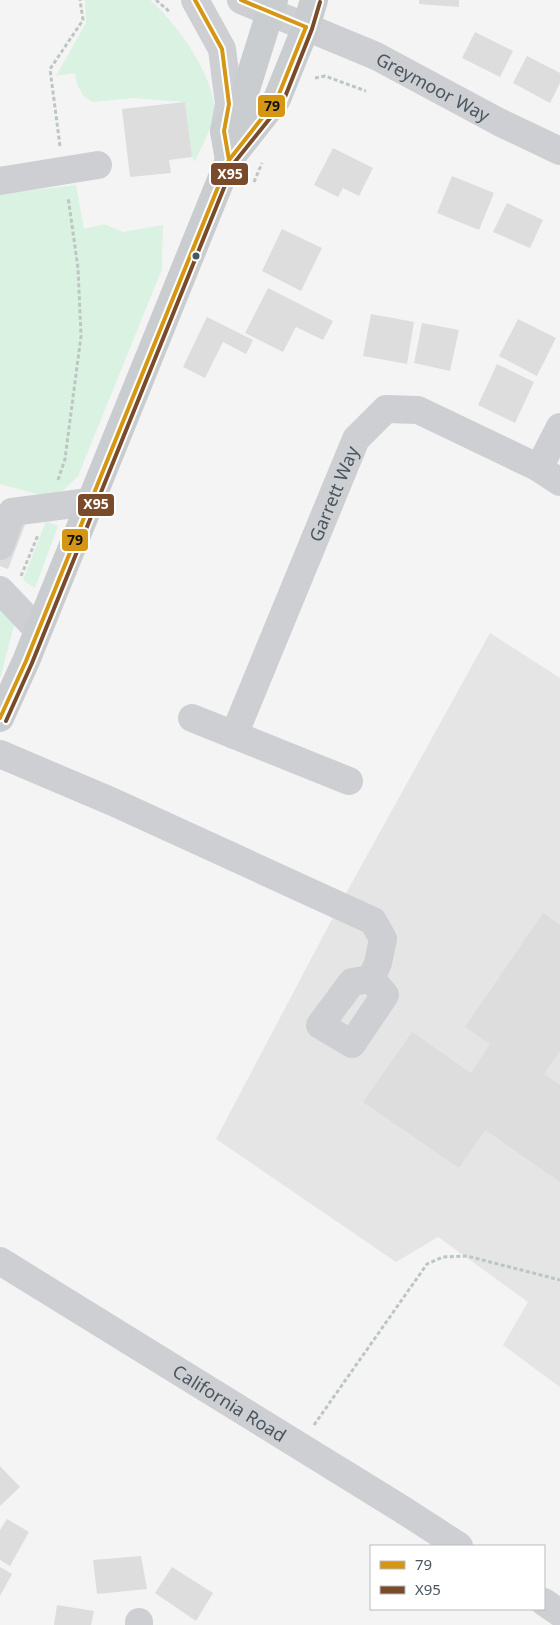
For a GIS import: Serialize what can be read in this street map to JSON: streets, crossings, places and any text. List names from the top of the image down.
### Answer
{
  "streets": {
    "street": ["Greymoor Way", "Garrett Way", "California Road"]
  },
  "lines": ["transit line 79", "transit line X95"],
  "legend": ["79", "X95"]
}
